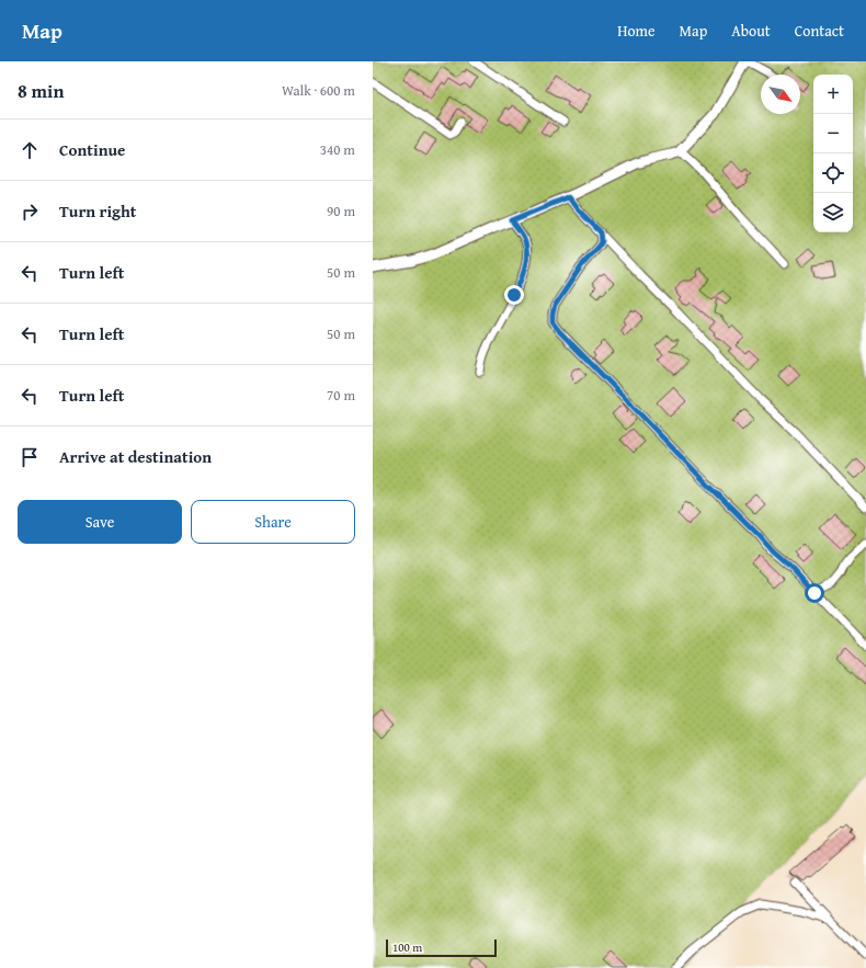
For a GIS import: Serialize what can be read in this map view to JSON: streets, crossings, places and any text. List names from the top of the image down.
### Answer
{
  "scale_bar": "100 m",
  "north": "bottom right",
  "page": {
    "header": "Map",
    "nav": [
      "Home",
      "Map",
      "About",
      "Contact"
    ],
    "heading": ["8 min", "Walk · 600 m"],
    "map_buttons": ["+", "−"],
    "list": [
      ["Continue", "340 m"],
      ["Turn right", "90 m"],
      ["Turn left", "50 m"],
      ["Turn left", "50 m"],
      ["Turn left", "70 m"],
      "Arrive at destination"
    ],
    "buttons": ["Save", "Share"],
    "scale": "100 m"
  }
}
